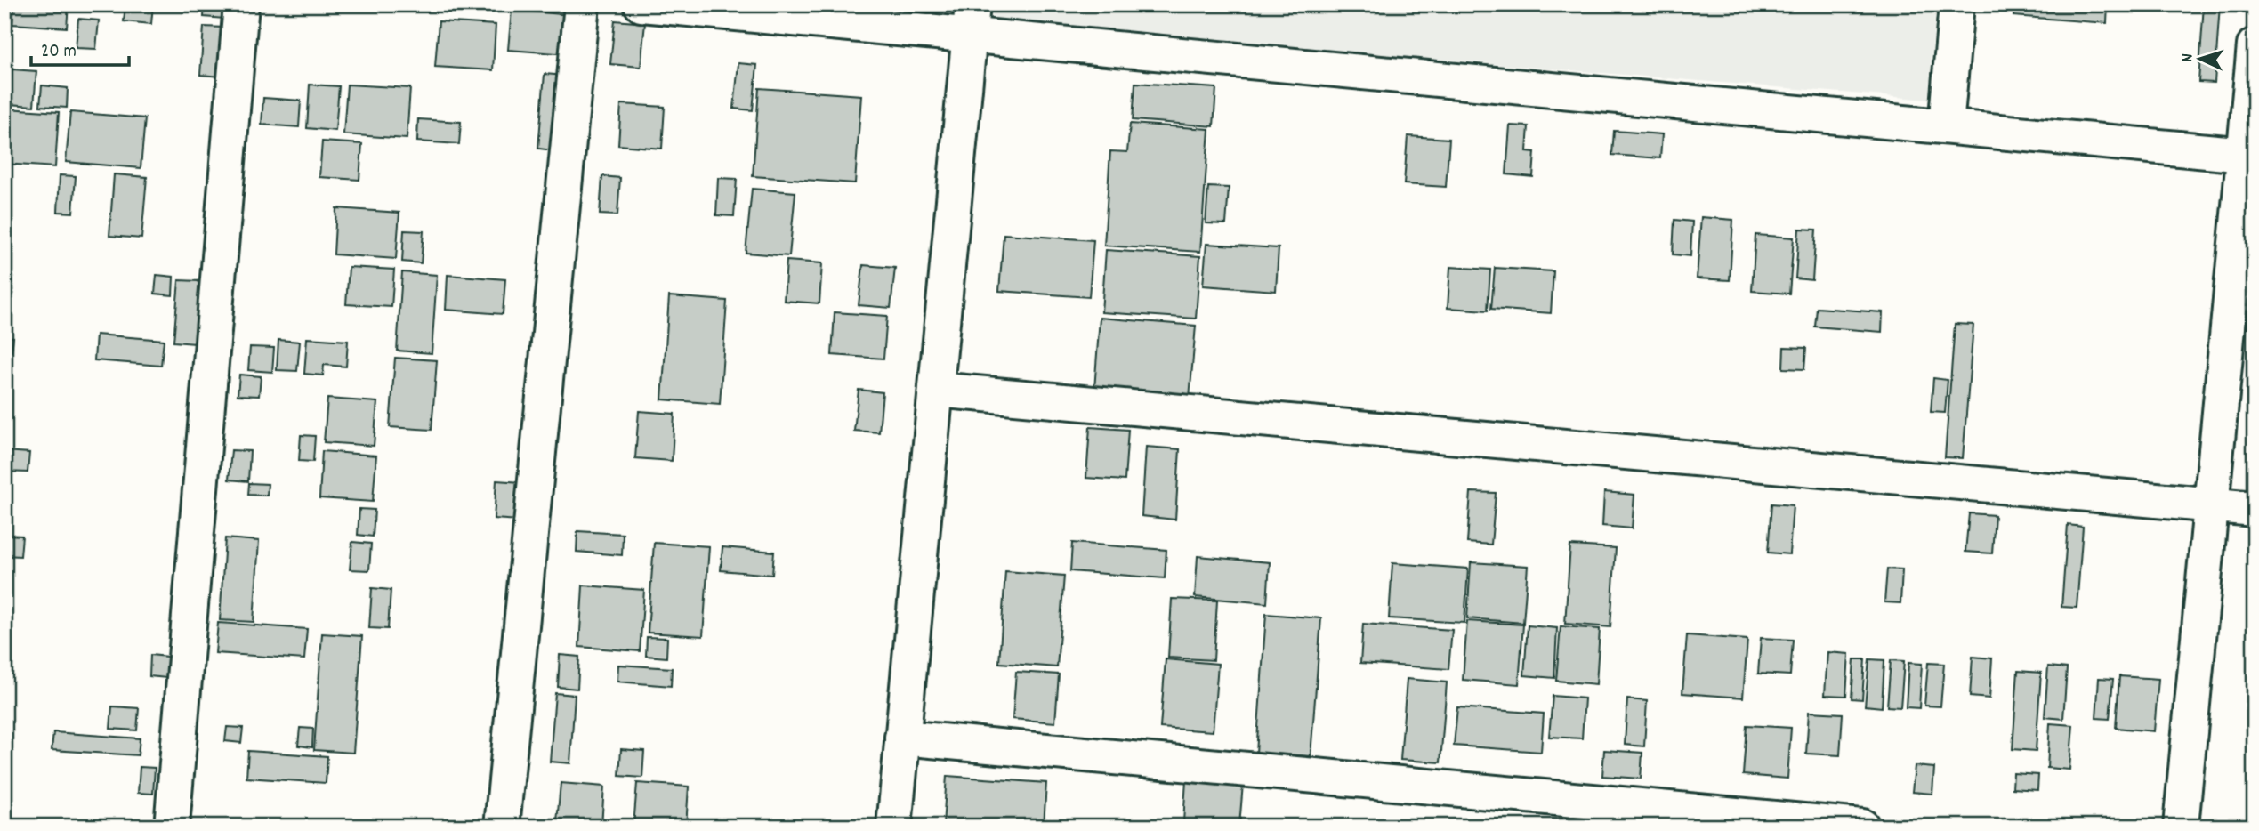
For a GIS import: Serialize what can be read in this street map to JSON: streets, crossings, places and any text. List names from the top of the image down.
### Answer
{
  "scale_bar": "20 m",
  "north": "left"
}
